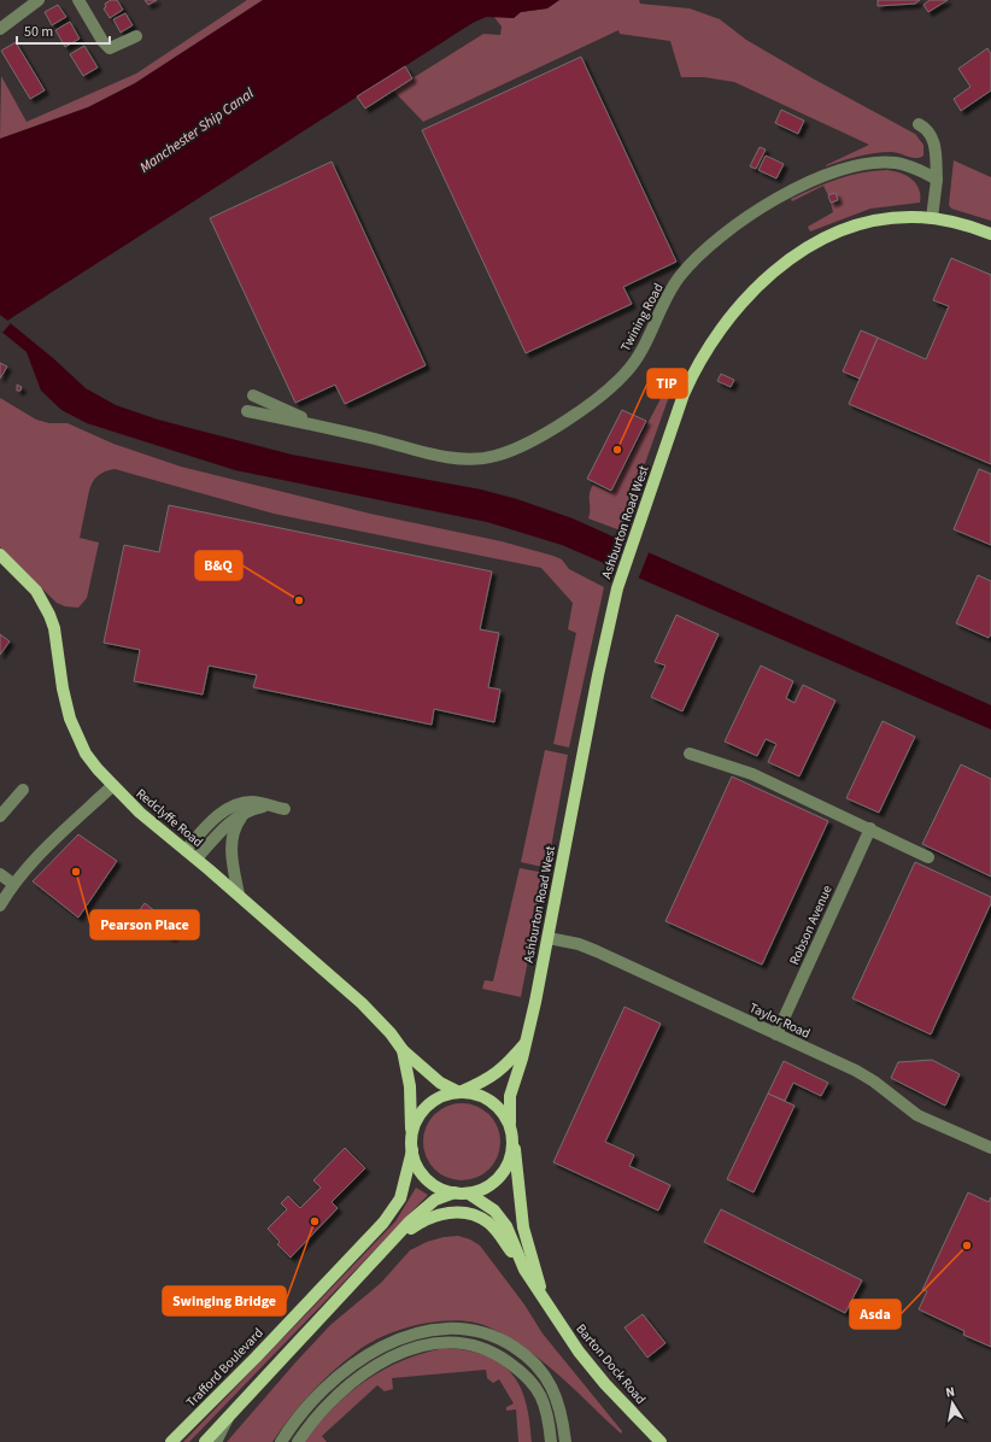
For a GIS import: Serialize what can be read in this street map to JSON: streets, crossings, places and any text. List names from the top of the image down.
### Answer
{
  "streets": {
    "main road": [
      "Ashburton Road West",
      "Redclyffe Road",
      "Barton Dock Road",
      "Trafford Boulevard"
    ],
    "street": ["Twining Road", "Robson Avenue", "Taylor Road"]
  },
  "crossings": [
    ["Ashburton Road West", "Redclyffe Road"],
    ["Ashburton Road West", "Taylor Road"],
    ["Ashburton Road West", "Barton Dock Road"],
    ["Ashburton Road West", "Trafford Boulevard"],
    ["Redclyffe Road", "Barton Dock Road"],
    ["Redclyffe Road", "Trafford Boulevard"],
    ["Robson Avenue", "Taylor Road"],
    ["Barton Dock Road", "Trafford Boulevard"]
  ],
  "water": ["Manchester Ship Canal"],
  "places": [
    "TIP",
    "B&Q",
    "Pearson Place",
    "Swinging Bridge",
    "Asda"
  ],
  "scale_bar": "50 m",
  "north": "top"
}
